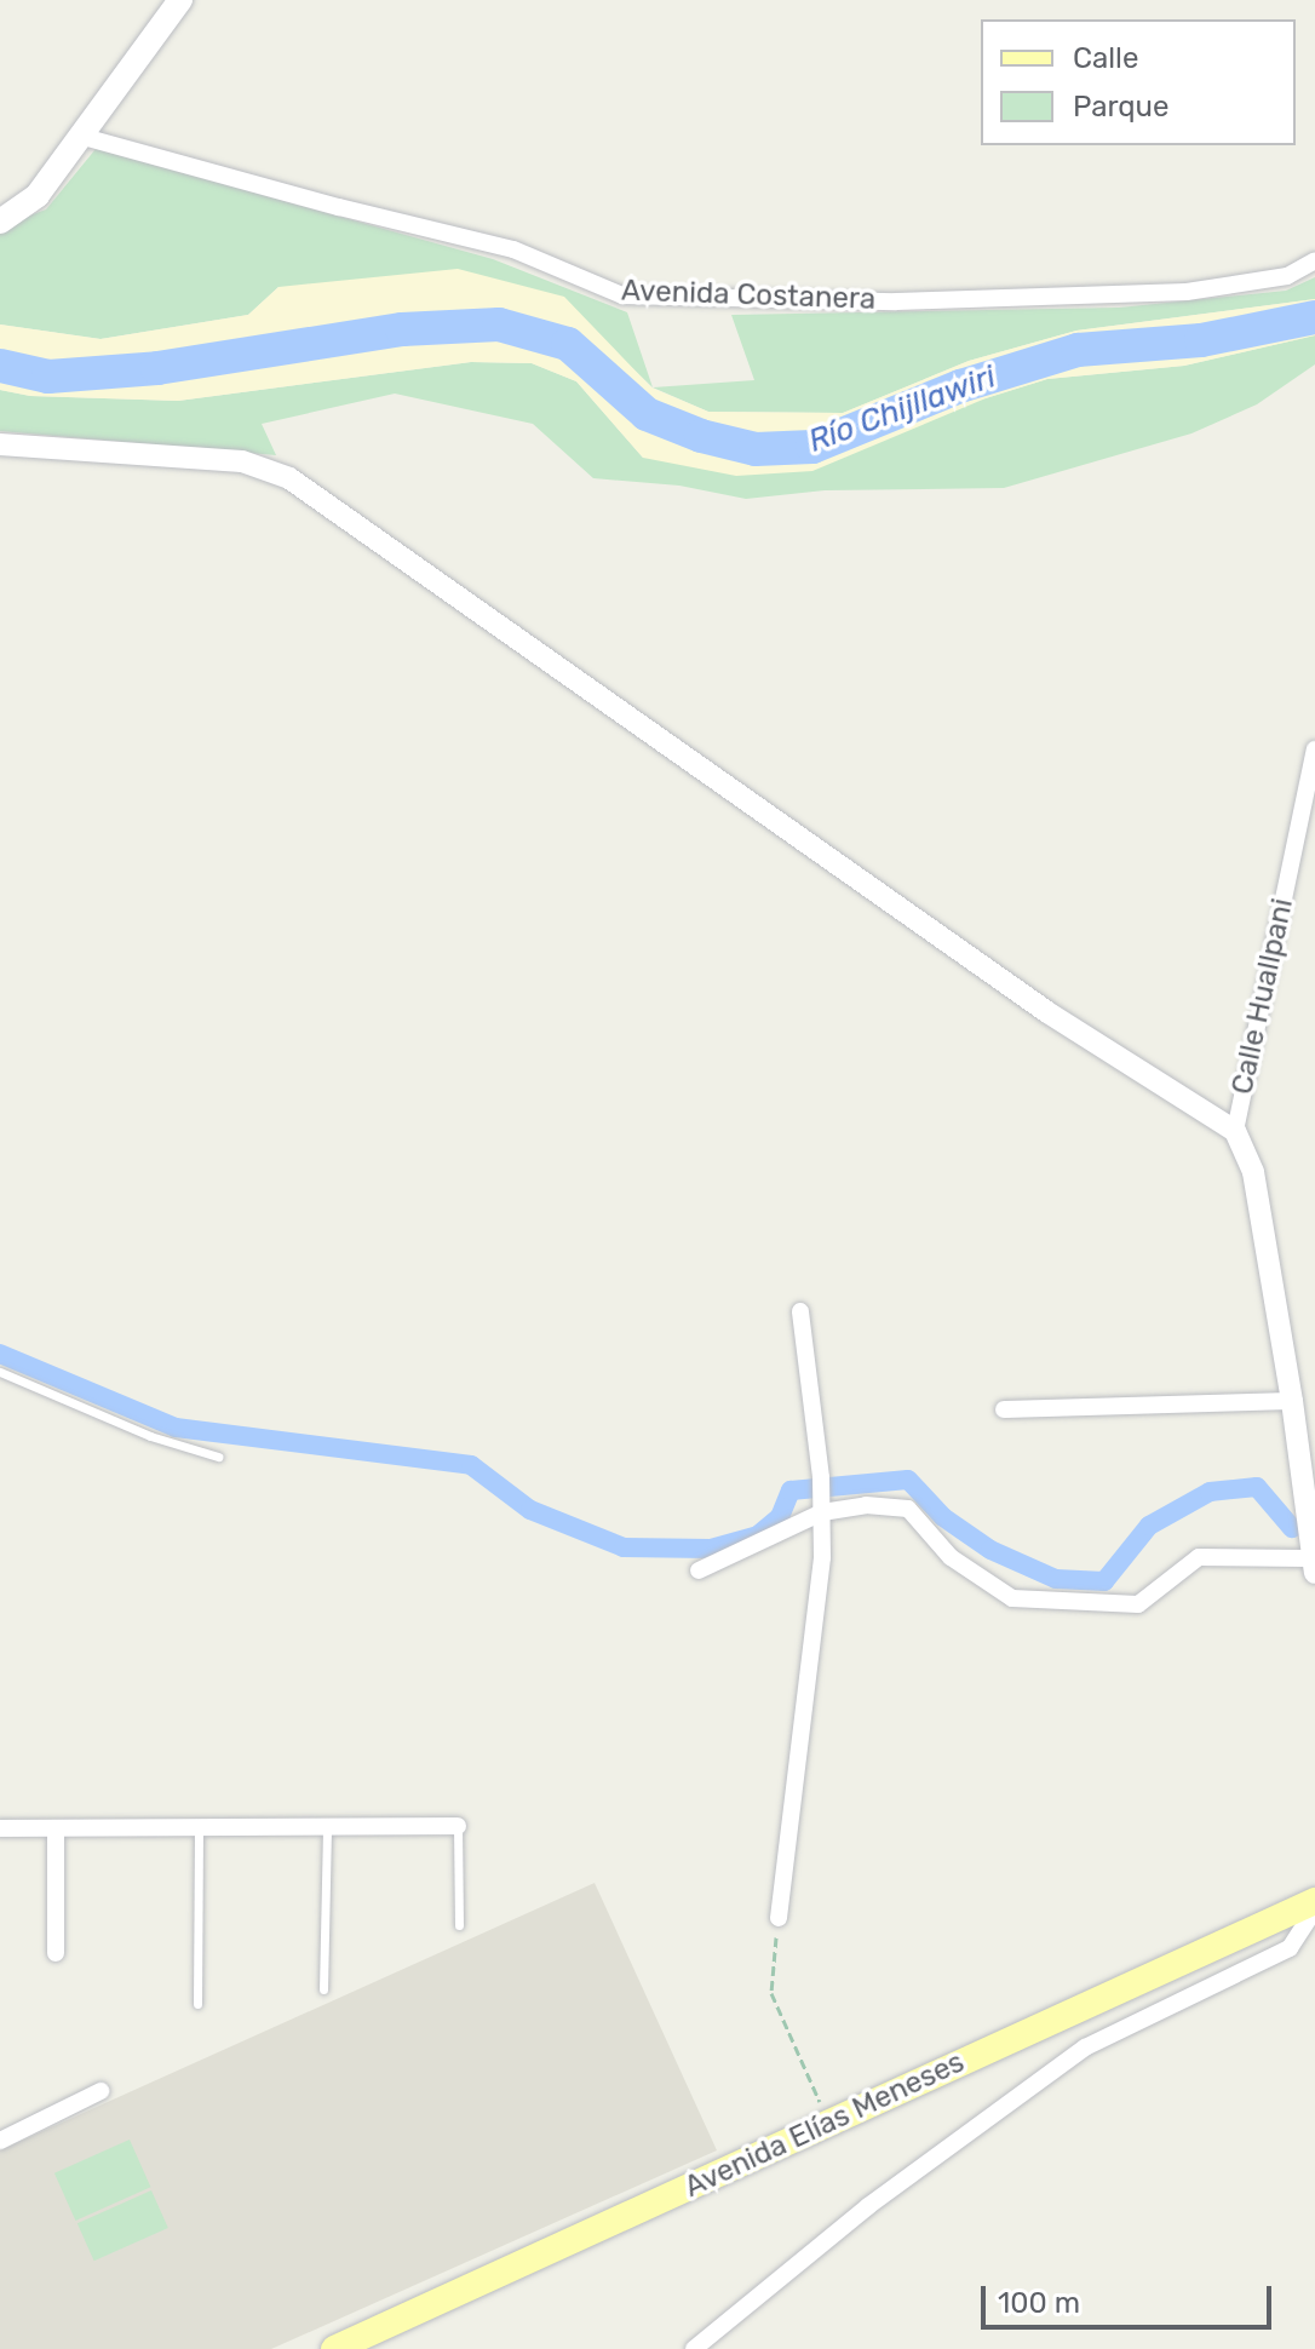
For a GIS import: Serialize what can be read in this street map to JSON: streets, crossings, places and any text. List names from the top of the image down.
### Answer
{
  "streets": {
    "main road": ["Avenida Elías Meneses"],
    "street": ["Avenida Costanera", "Calle Huallpani"]
  },
  "water": ["Río Chijllawiri"],
  "legend": ["Calle", "Parque"],
  "scale_bar": "100 m"
}
